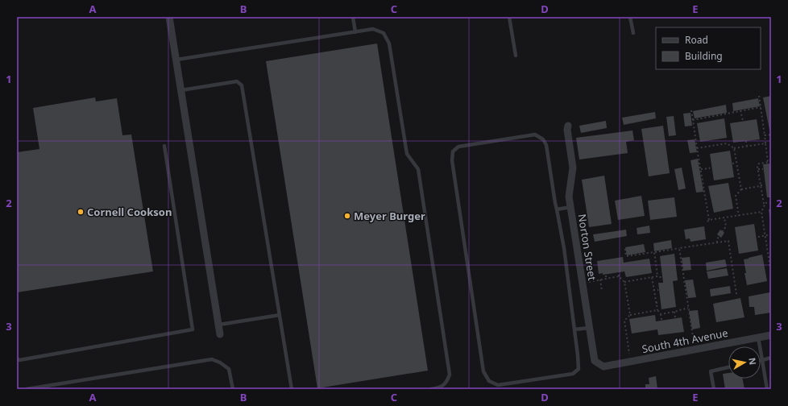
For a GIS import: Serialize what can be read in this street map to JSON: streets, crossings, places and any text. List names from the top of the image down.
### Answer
{
  "streets": {
    "street": ["Norton Street", "South 4th Avenue"]
  },
  "crossings": [
    ["Norton Street", "South 4th Avenue"]
  ],
  "places": ["Cornell Cookson", "Meyer Burger"],
  "legend": ["Road", "Building"],
  "north": "right",
  "grid": {
    "columns": [
      "A",
      "B",
      "C",
      "D",
      "E"
    ],
    "rows": ["1", "2", "3"]
  }
}
